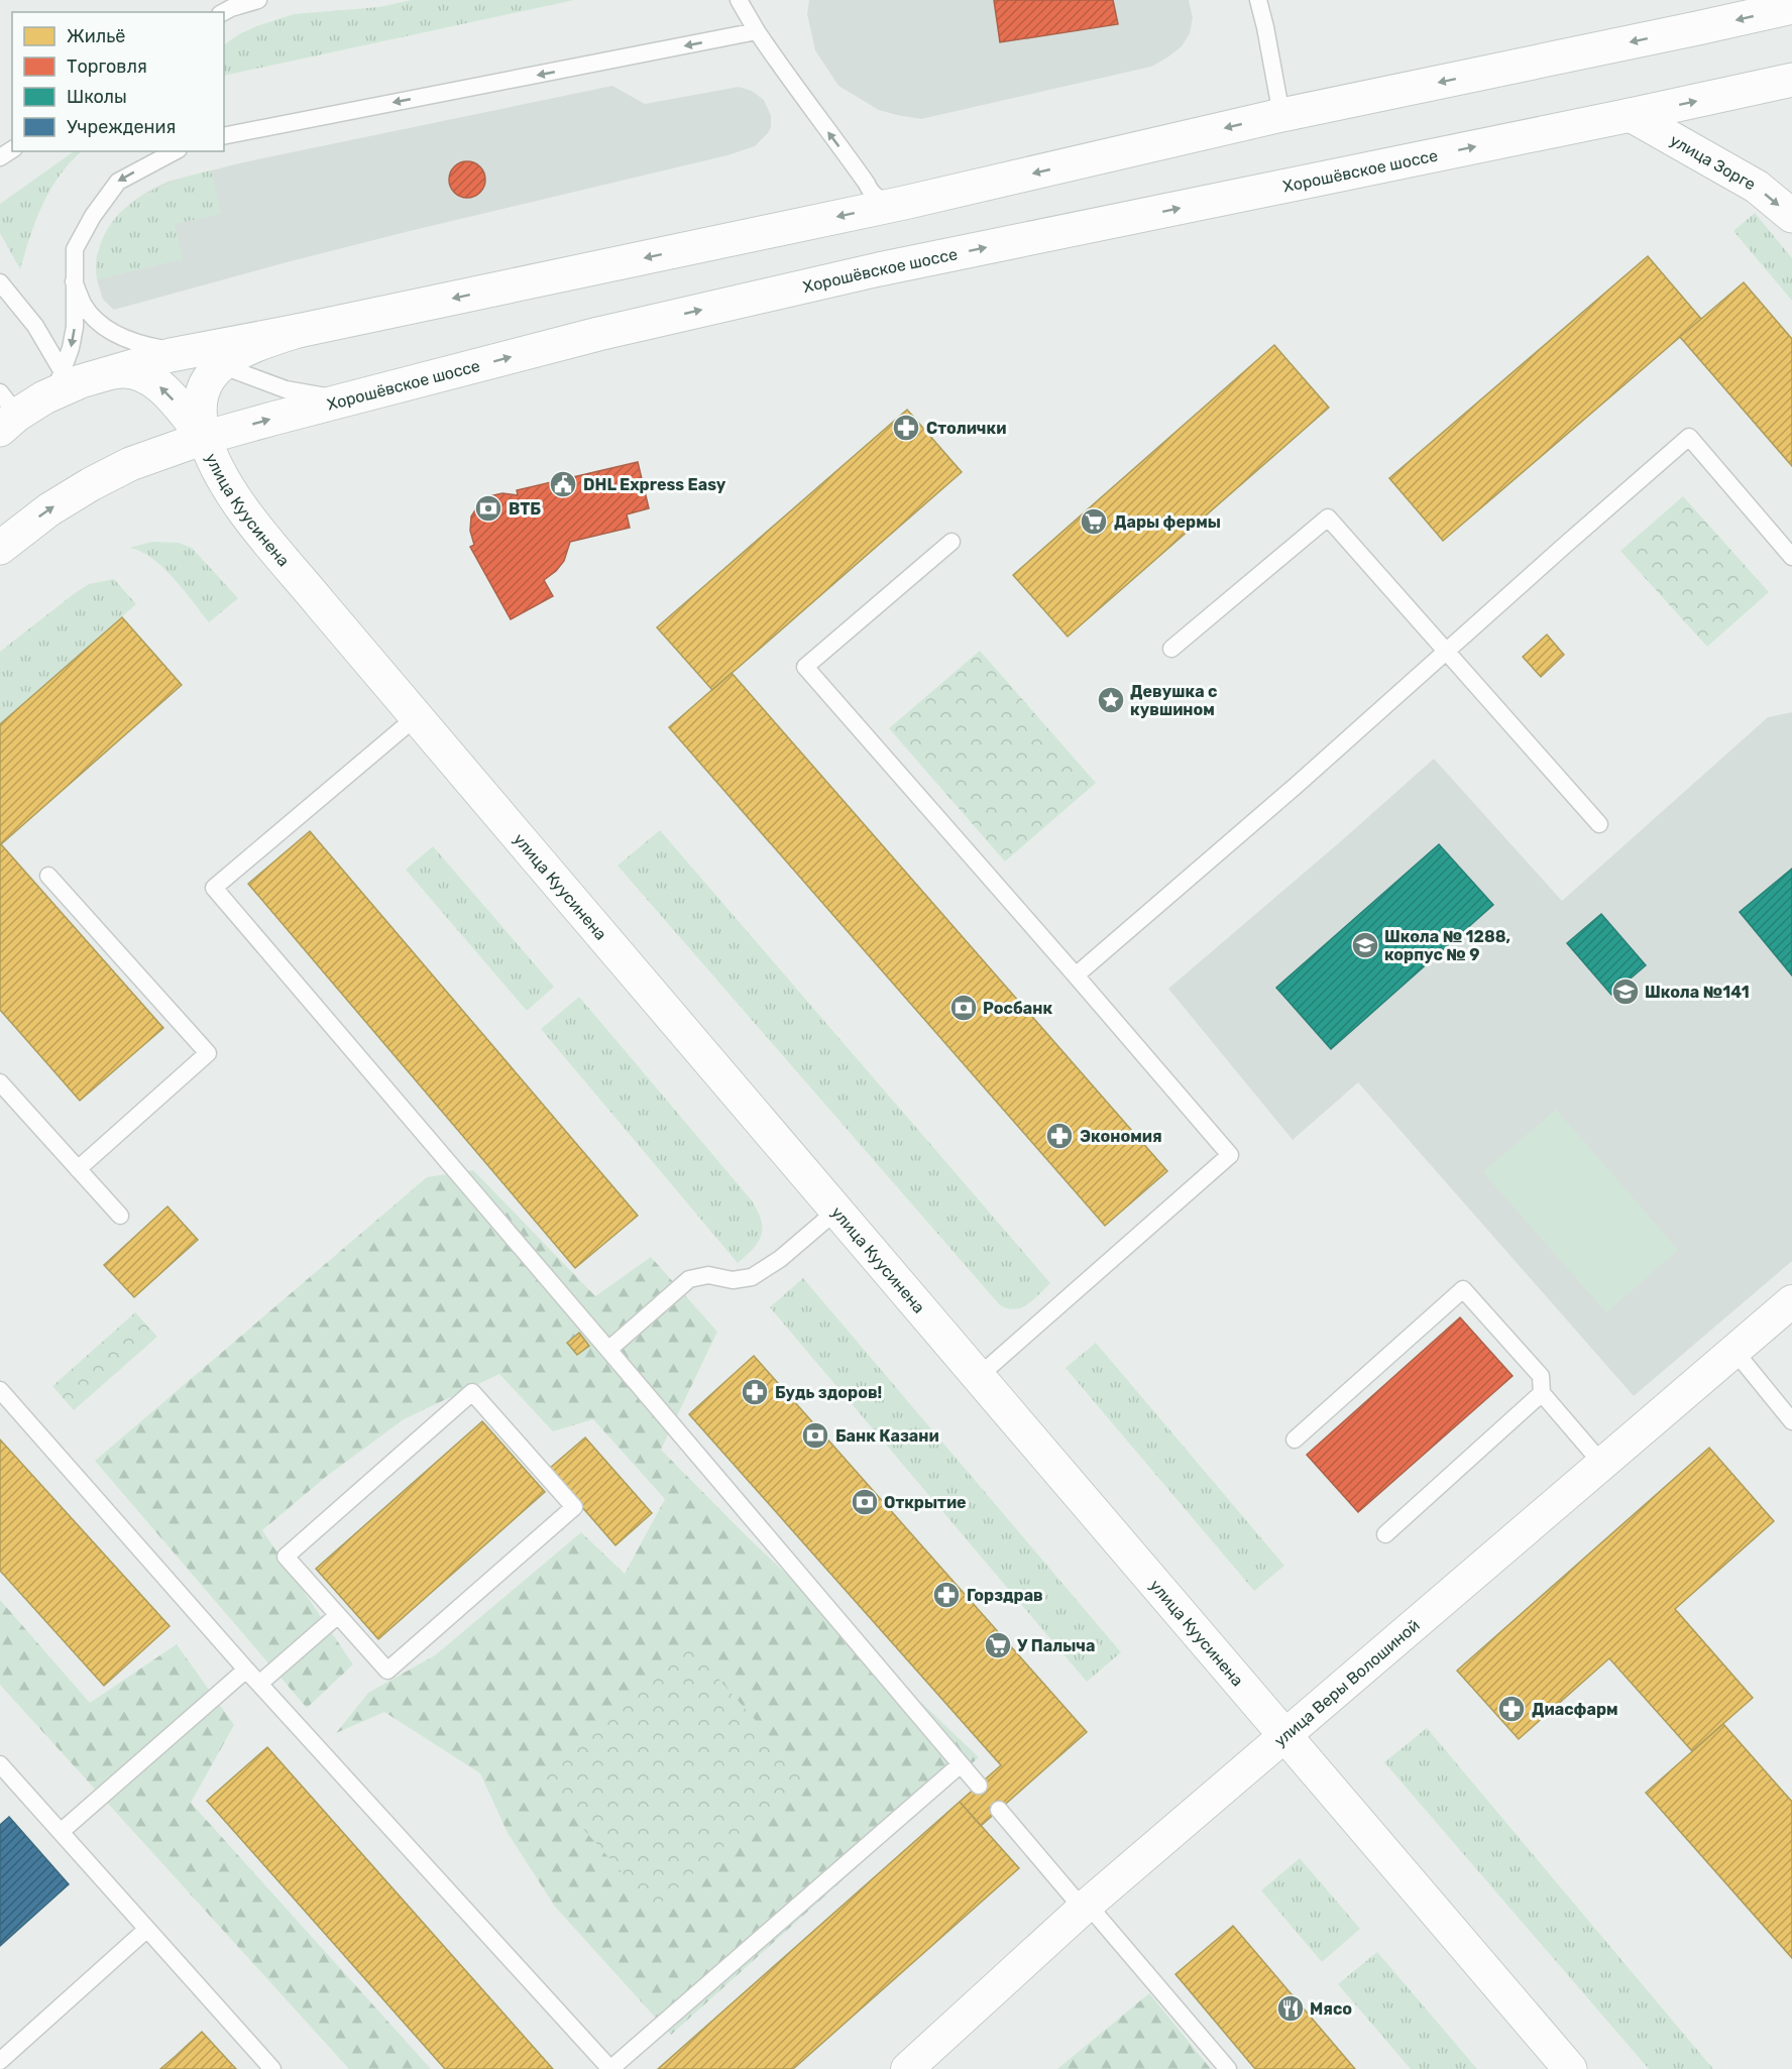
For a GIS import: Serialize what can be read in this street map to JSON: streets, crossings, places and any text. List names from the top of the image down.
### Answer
{
  "streets": {
    "main road": ["улица Зорге", "Хорошёвское шоссе", "улица Куусинена"],
    "street": ["улица Веры Волошиной"]
  },
  "crossings": [
    ["улица Зорге", "Хорошёвское шоссе"],
    ["Хорошёвское шоссе", "улица Куусинена"],
    ["улица Куусинена", "улица Веры Волошиной"]
  ],
  "one_way": ["улица Зорге"],
  "places": {
    "pharmacy": [
      "Столички",
      "Экономия",
      "Будь здоров!",
      "Горздрав",
      "Диасфарм"
    ],
    "public building": ["DHL Express Easy"],
    "bank": [
      "ВТБ",
      "Росбанк",
      "Банк Казани",
      "Открытие"
    ],
    "supermarket": ["Дары фермы", "У Палыча"],
    "place": ["Девушка с кувшином"],
    "school or university": ["Школа № 1288, корпус № 9", "Школа №141"],
    "restaurant": ["Мясо"]
  },
  "legend": [
    "Жильё",
    "Торговля",
    "Школы",
    "Учреждения"
  ]
}
